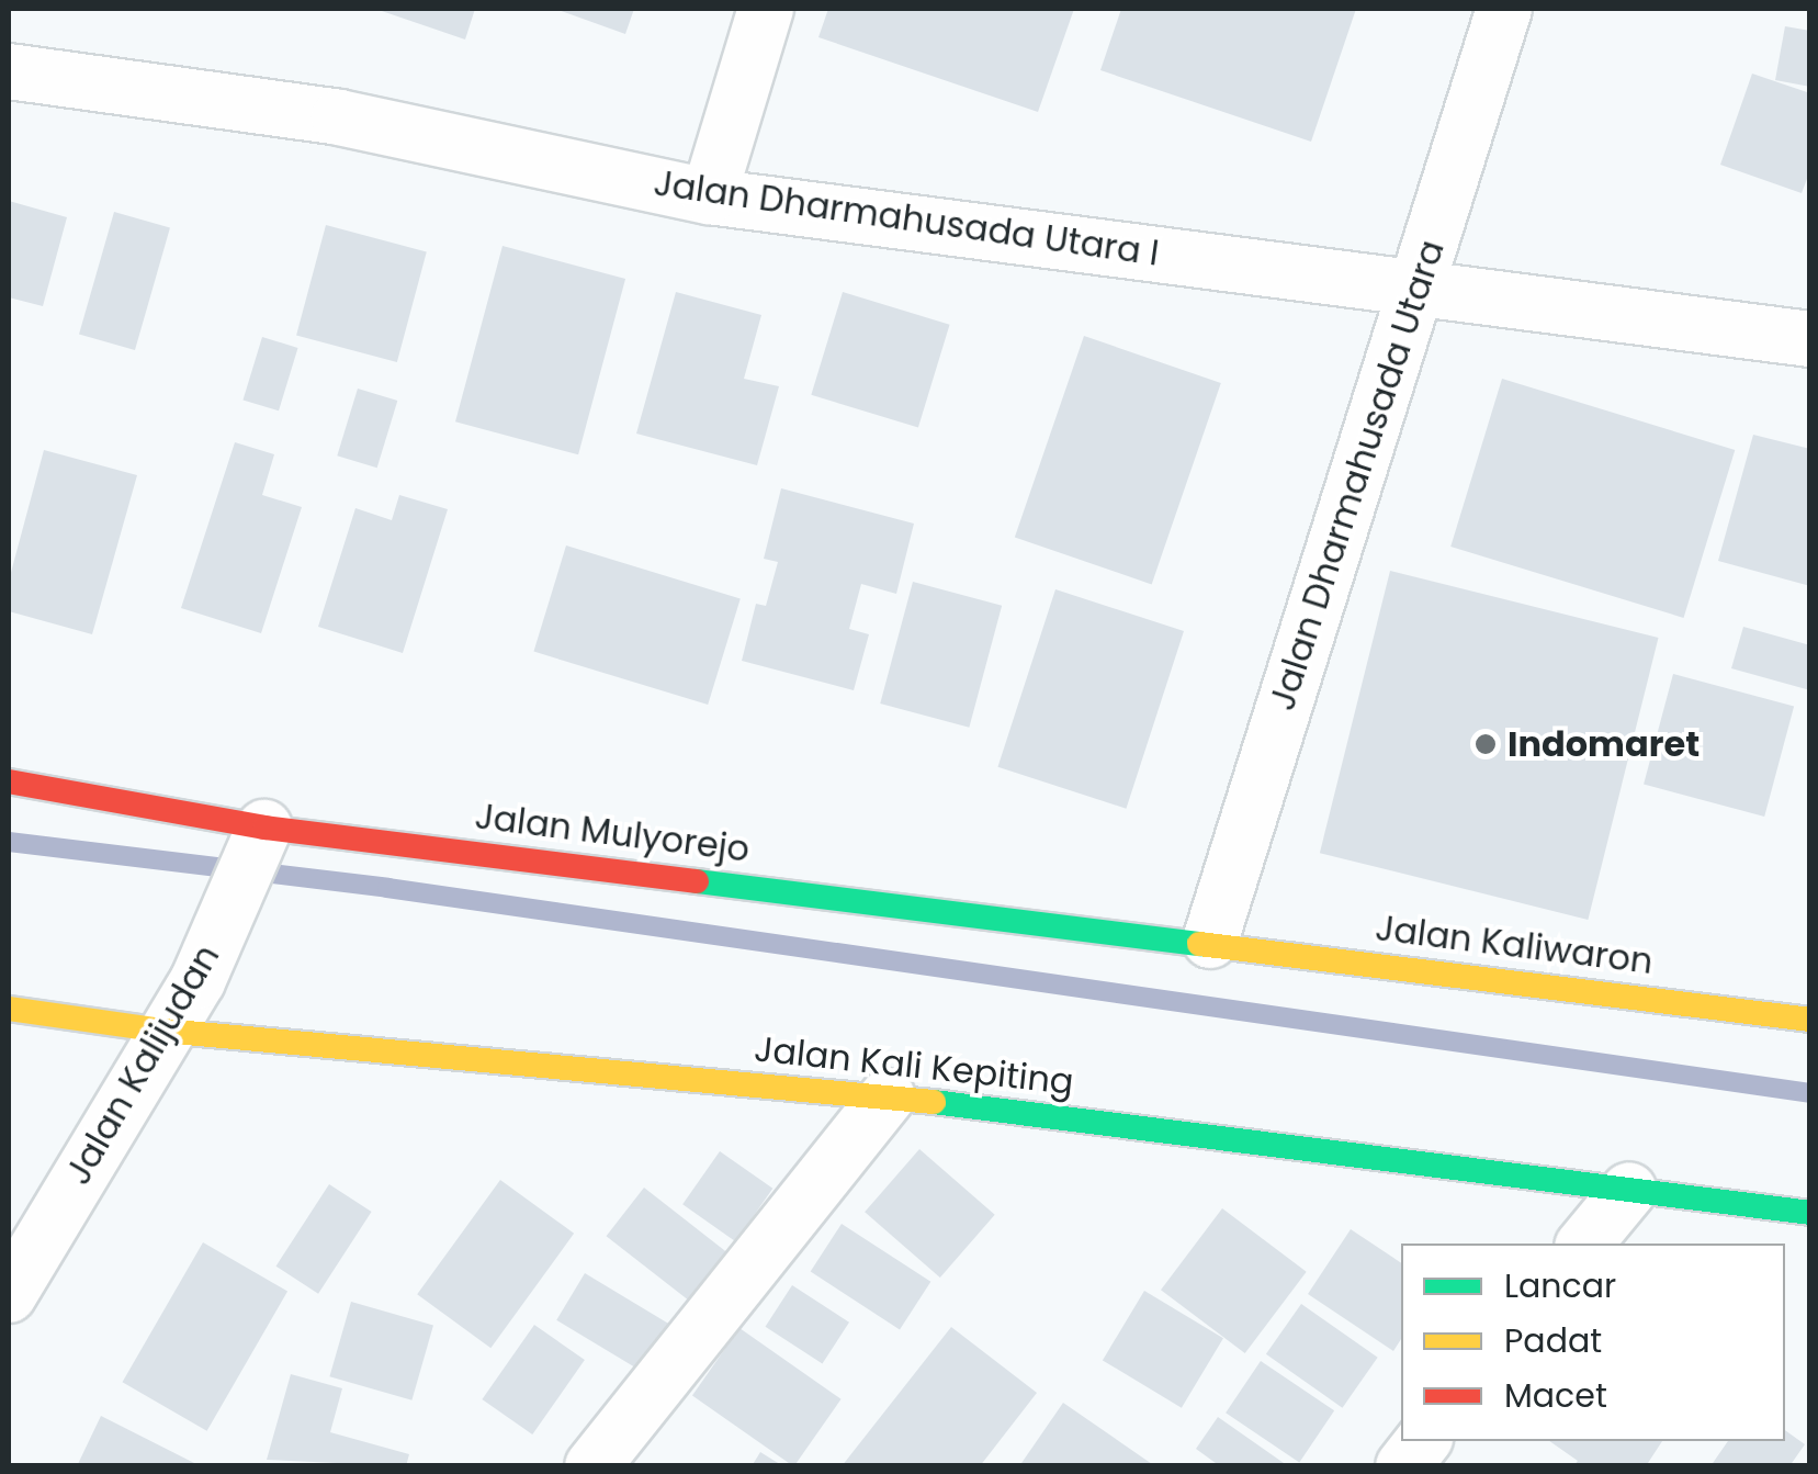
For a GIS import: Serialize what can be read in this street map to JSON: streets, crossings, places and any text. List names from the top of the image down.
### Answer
{
  "streets": {
    "main road": ["Jalan Mulyorejo", "Jalan Kaliwaron", "Jalan Kali Kepiting"],
    "street": ["Jalan Dharmahusada Utara I", "Jalan Dharmahusada Utara", "Jalan Kalijudan"]
  },
  "crossings": [
    ["Jalan Dharmahusada Utara I", "Jalan Dharmahusada Utara"],
    ["Jalan Dharmahusada Utara", "Jalan Mulyorejo"],
    ["Jalan Dharmahusada Utara", "Jalan Kaliwaron"],
    ["Jalan Mulyorejo", "Jalan Kaliwaron"],
    ["Jalan Mulyorejo", "Jalan Kalijudan"],
    ["Jalan Kalijudan", "Jalan Kali Kepiting"]
  ],
  "places": ["Indomaret"],
  "legend": ["Lancar", "Padat", "Macet"]
}
